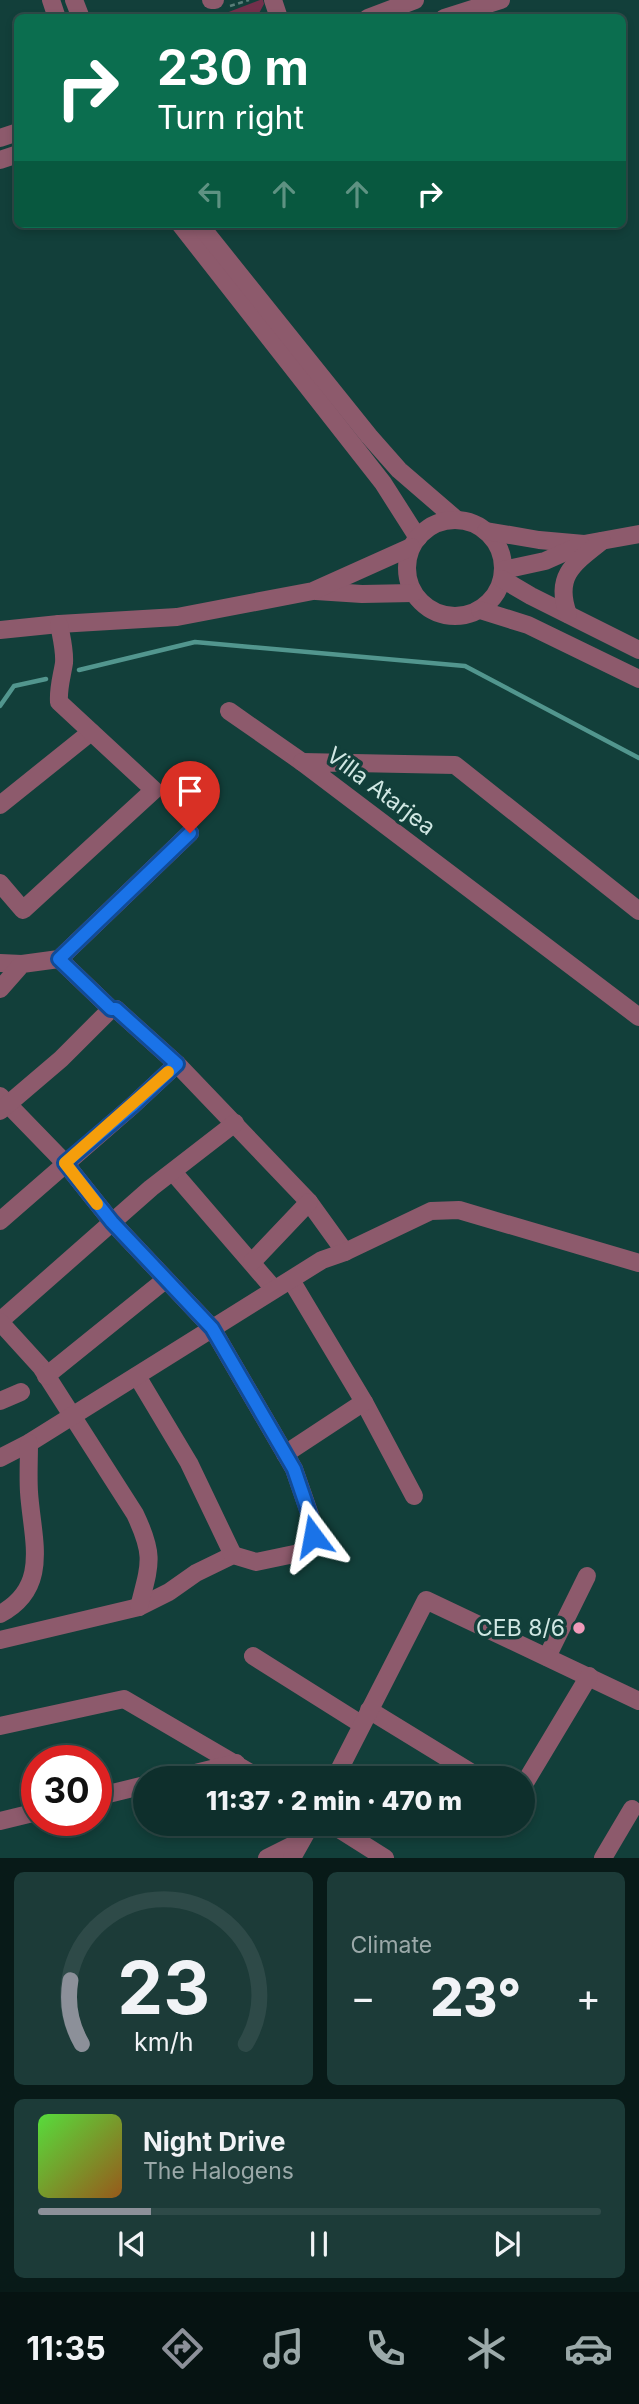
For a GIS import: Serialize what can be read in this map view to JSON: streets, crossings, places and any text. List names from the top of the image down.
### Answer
{
  "streets": {
    "street": ["Villa Atarjea"]
  },
  "places": ["CEB 8/6"],
  "page": {
    "turn": ["230 m", "Turn right"],
    "limit": "30",
    "trip": "11:37 · 2 min · 470 m",
    "tile": "Climate",
    "heat": ["−", "23°", "+"],
    "song": ["Night Drive", "The Halogens"],
    "tabs": "11:35",
    "gauge": ["23", "km/h"]
  }
}
